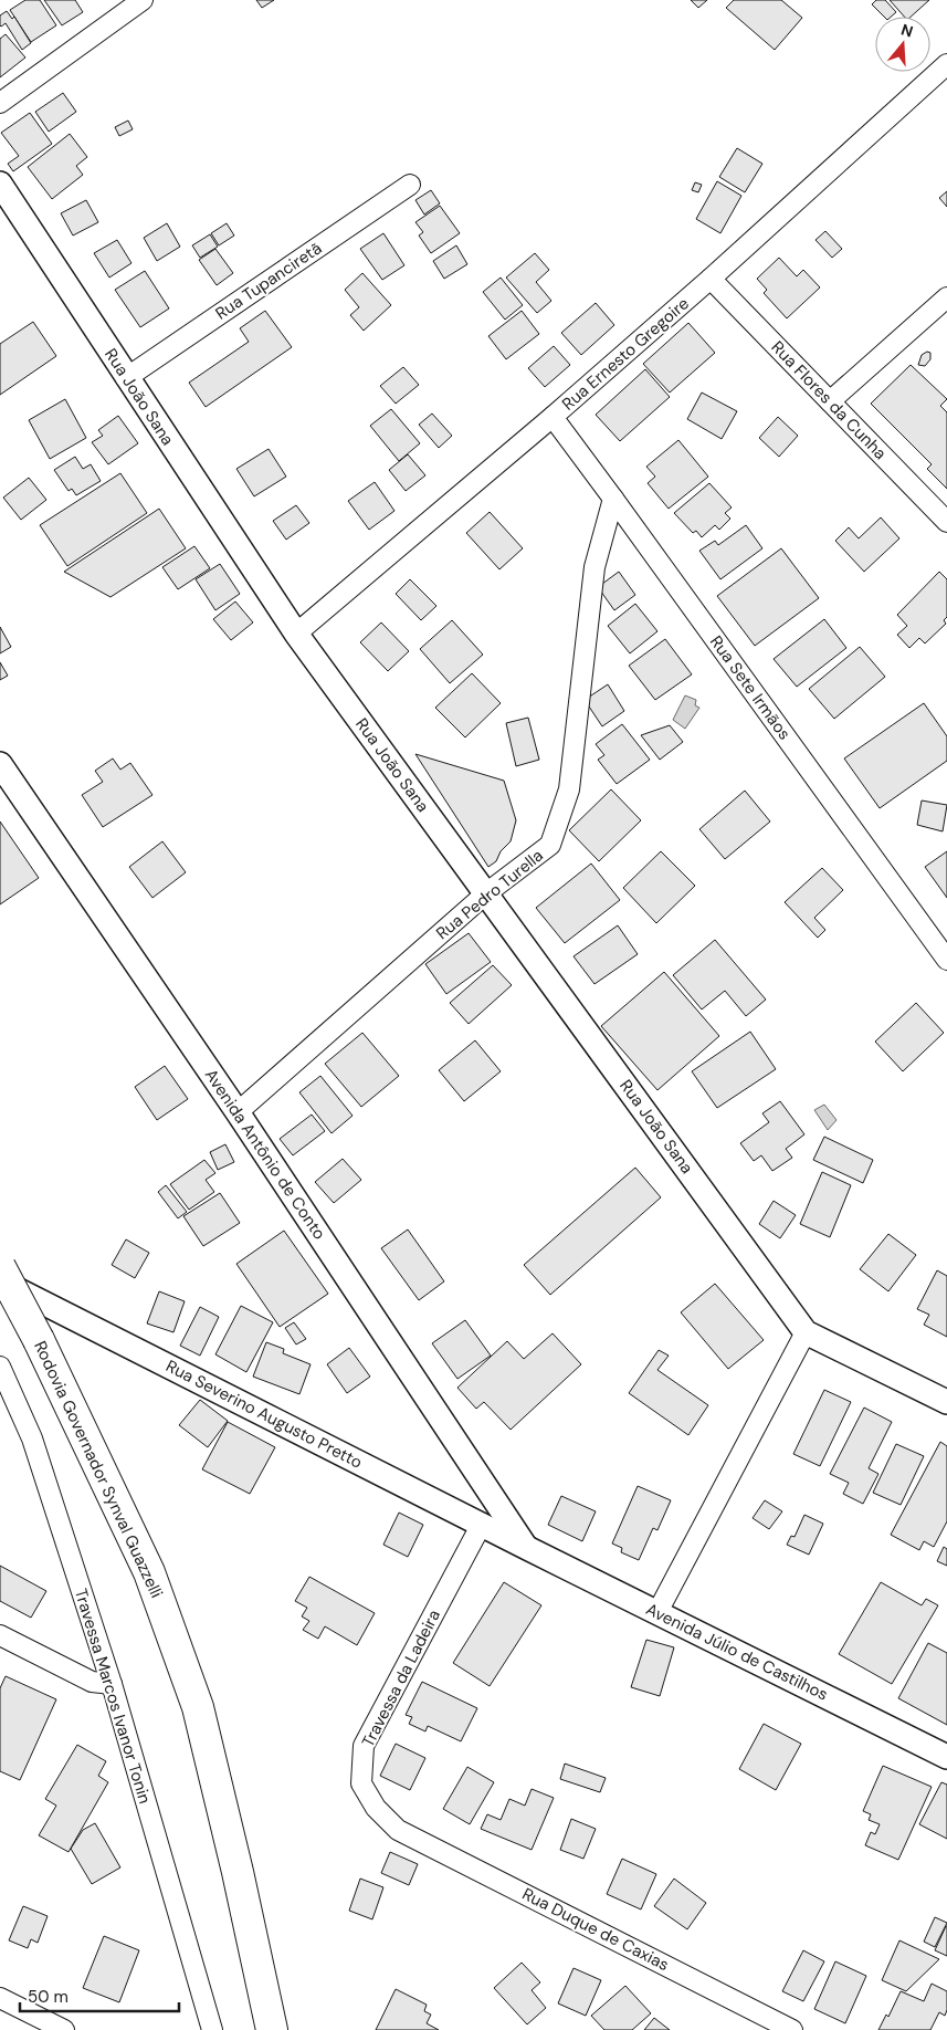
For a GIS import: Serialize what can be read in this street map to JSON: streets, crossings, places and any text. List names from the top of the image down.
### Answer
{
  "streets": {
    "main road": ["Rodovia Governador Synval Guazzelli"],
    "street": [
      "Rua Tupanciretã",
      "Rua Ernesto Gregoire",
      "Rua João Sana",
      "Rua Flores da Cunha",
      "Rua Sete Irmãos",
      "Rua Pedro Turella",
      "Avenida Antônio de Conto",
      "Rua Severino Augusto Pretto",
      "Avenida Júlio de Castilhos",
      "Travessa da Ladeira",
      "Travessa Marcos Ivanor Tonin",
      "Rua Duque de Caxias"
    ]
  },
  "crossings": [
    ["Rua Tupanciretã", "Rua João Sana"],
    ["Rua Ernesto Gregoire", "Rua João Sana"],
    ["Rua Ernesto Gregoire", "Rua Flores da Cunha"],
    ["Rua Ernesto Gregoire", "Rua Sete Irmãos"],
    ["Rua João Sana", "Rua Pedro Turella"],
    ["Rua Sete Irmãos", "Rua Pedro Turella"],
    ["Rua Pedro Turella", "Avenida Antônio de Conto"],
    ["Avenida Antônio de Conto", "Rua Severino Augusto Pretto"],
    ["Avenida Antônio de Conto", "Avenida Júlio de Castilhos"],
    ["Rua Severino Augusto Pretto", "Avenida Júlio de Castilhos"],
    ["Rua Severino Augusto Pretto", "Travessa da Ladeira"],
    ["Travessa da Ladeira", "Rua Duque de Caxias"]
  ],
  "scale_bar": "50 m",
  "north": "top"
}
